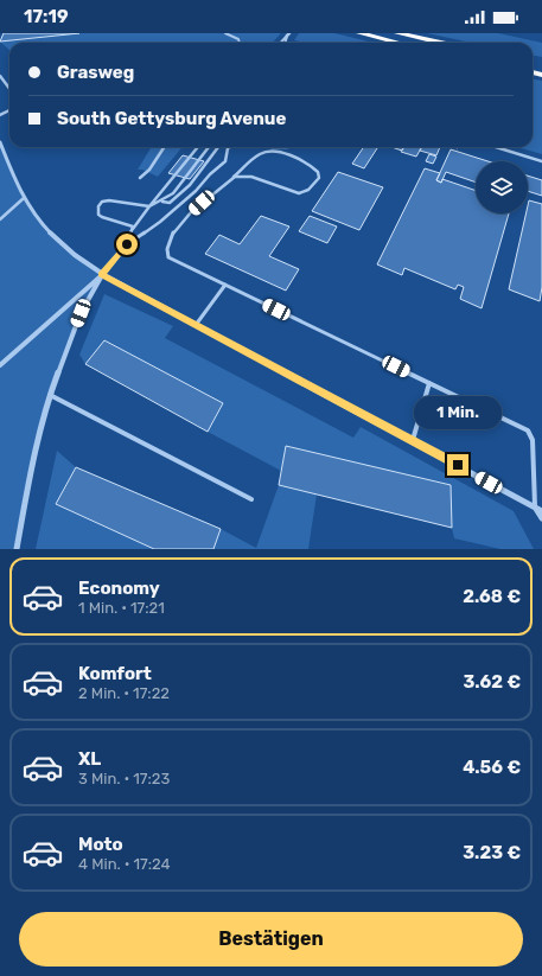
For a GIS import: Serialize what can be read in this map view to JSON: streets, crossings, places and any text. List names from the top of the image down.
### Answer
{
  "page": {
    "status": "17:19",
    "banner": ["Grasweg", "South Gettysburg Avenue"],
    "bubble": "1 Min.",
    "list": [
      {
        "name": "Economy",
        "note": "1 Min. · 17:21",
        "value": "2.68 €"
      },
      {
        "name": "Komfort",
        "note": "2 Min. · 17:22",
        "value": "3.62 €"
      },
      {
        "name": "XL",
        "note": "3 Min. · 17:23",
        "value": "4.56 €"
      },
      {
        "name": "Moto",
        "note": "4 Min. · 17:24",
        "value": "3.23 €"
      }
    ],
    "buttons": "Bestätigen"
  }
}
